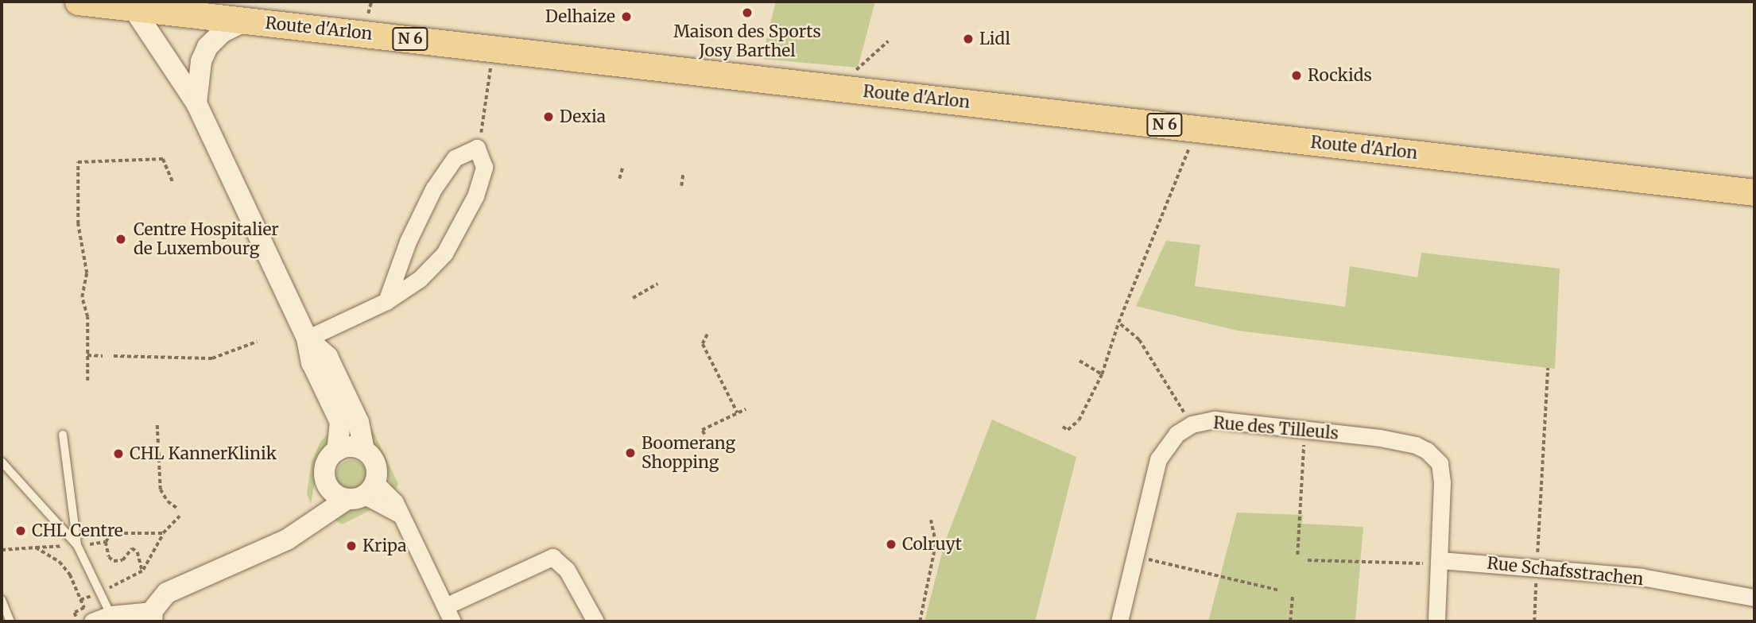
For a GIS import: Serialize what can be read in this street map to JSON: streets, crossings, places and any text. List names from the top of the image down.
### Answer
{
  "streets": {
    "main road": ["Route d'Arlon", "N 6"],
    "street": ["Rue des Tilleuls", "Rue Schafsstrachen"]
  },
  "crossings": [
    ["Rue des Tilleuls", "Rue Schafsstrachen"]
  ],
  "places": [
    "Maison des Sports Josy Barthel",
    "Delhaize",
    "Lidl",
    "Rockids",
    "Dexia",
    "Centre Hospitalier de Luxembourg",
    "Boomerang Shopping",
    "CHL KannerKlinik",
    "CHL Centre",
    "Colruyt",
    "Kripa"
  ]
}
